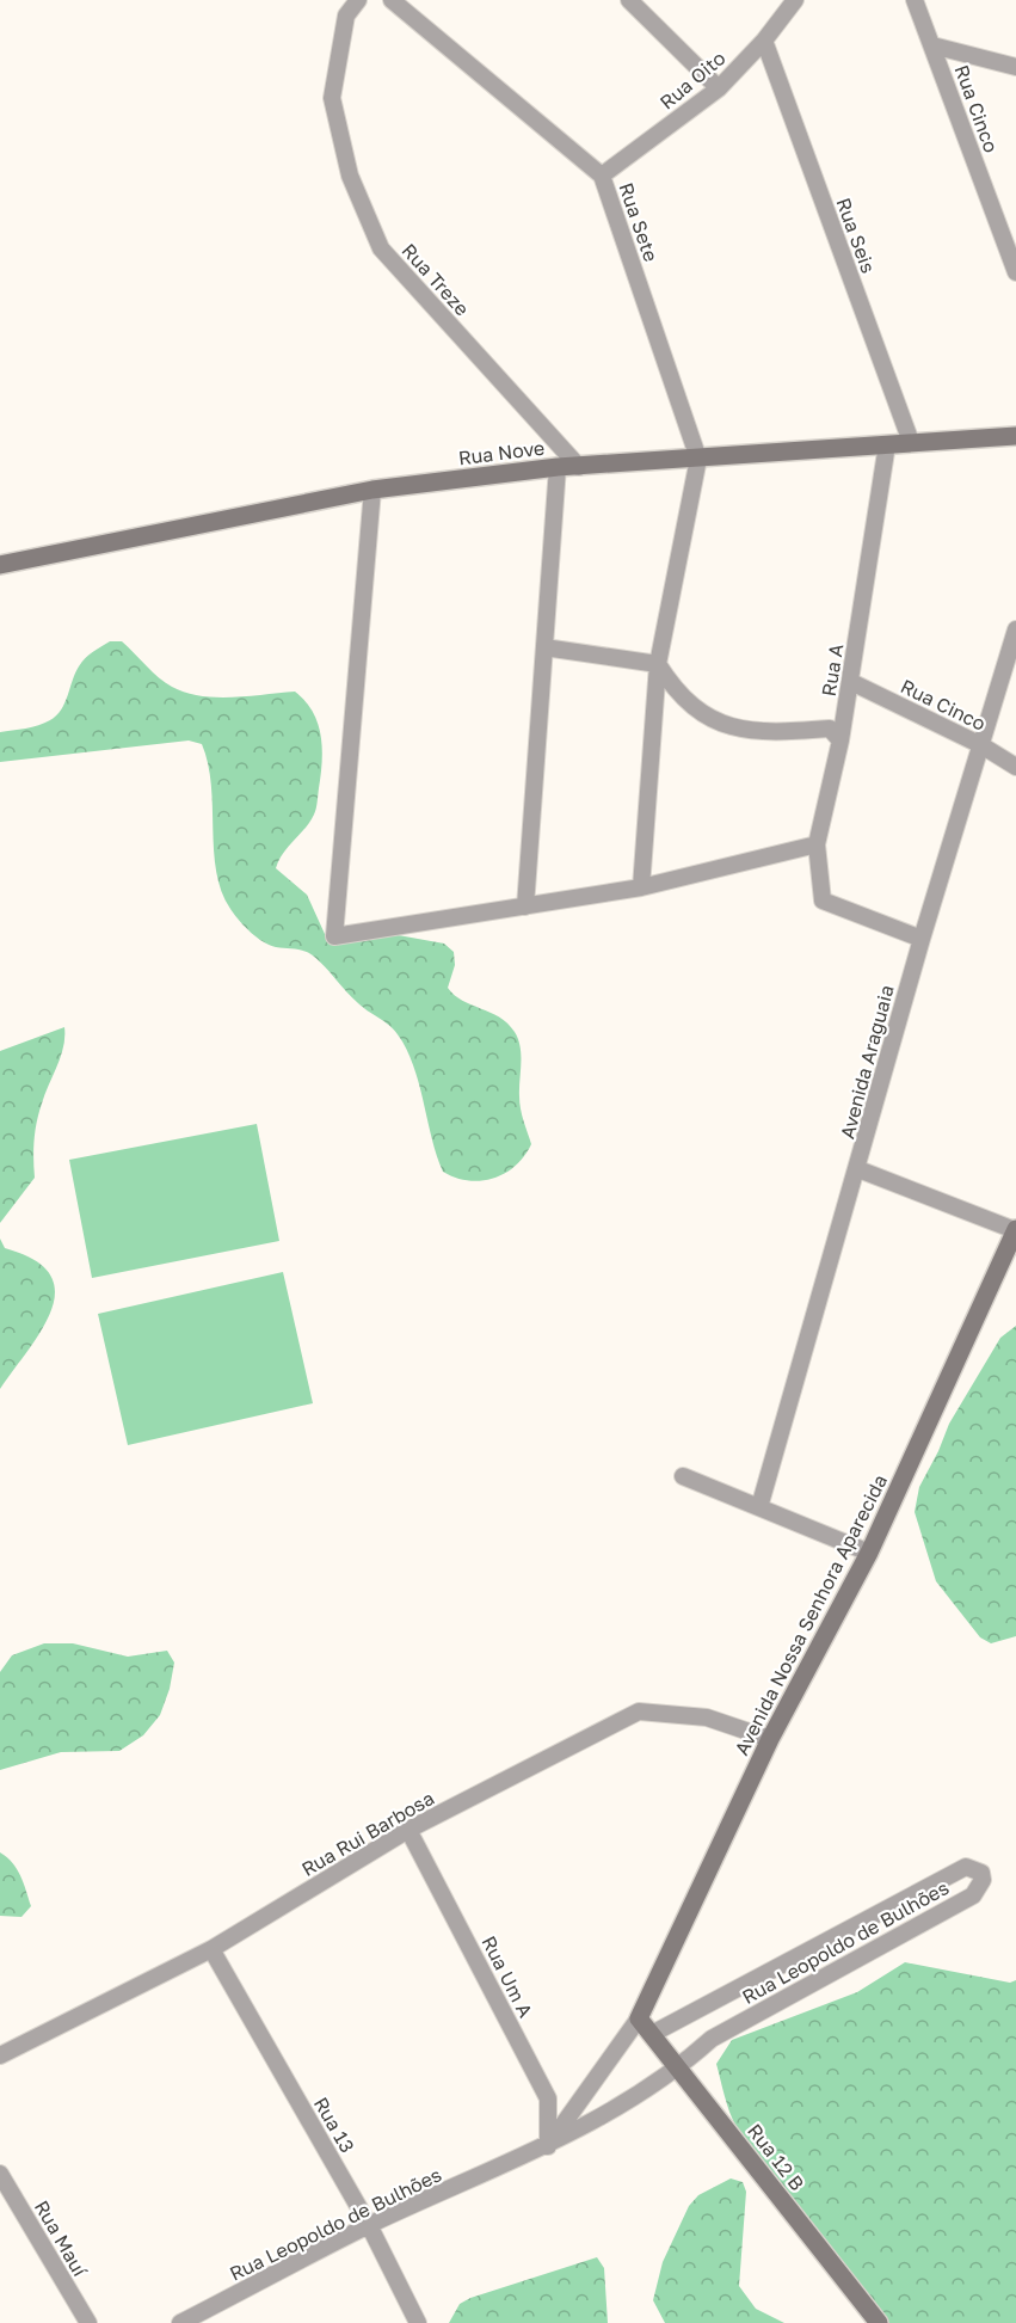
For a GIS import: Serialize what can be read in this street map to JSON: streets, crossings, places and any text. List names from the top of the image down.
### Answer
{
  "streets": {
    "street": [
      "Rua Oito",
      "Rua Cinco",
      "Rua Sete",
      "Rua Seis",
      "Rua Treze",
      "Rua Nove",
      "Rua A",
      "Avenida Araguaia",
      "Avenida Nossa Senhora Aparecida",
      "Rua Rui Barbosa",
      "Rua Leopoldo de Bulhões",
      "Rua Um A",
      "Rua 13",
      "Rua 12 B",
      "Rua Mauí"
    ]
  },
  "crossings": [
    ["Rua Oito", "Rua Sete"],
    ["Rua Oito", "Rua Seis"],
    ["Rua Cinco", "Rua A"],
    ["Rua Cinco", "Avenida Araguaia"],
    ["Rua Sete", "Rua Nove"],
    ["Rua Seis", "Rua Nove"],
    ["Rua Treze", "Rua Nove"],
    ["Rua Nove", "Rua A"],
    ["Rua A", "Avenida Araguaia"],
    ["Avenida Nossa Senhora Aparecida", "Rua Rui Barbosa"],
    ["Avenida Nossa Senhora Aparecida", "Rua 12 B"],
    ["Rua Rui Barbosa", "Rua Um A"],
    ["Rua Rui Barbosa", "Rua 13"],
    ["Rua Leopoldo de Bulhões", "Rua Um A"],
    ["Rua Leopoldo de Bulhões", "Rua 13"],
    ["Rua Leopoldo de Bulhões", "Rua 12 B"]
  ]
}
